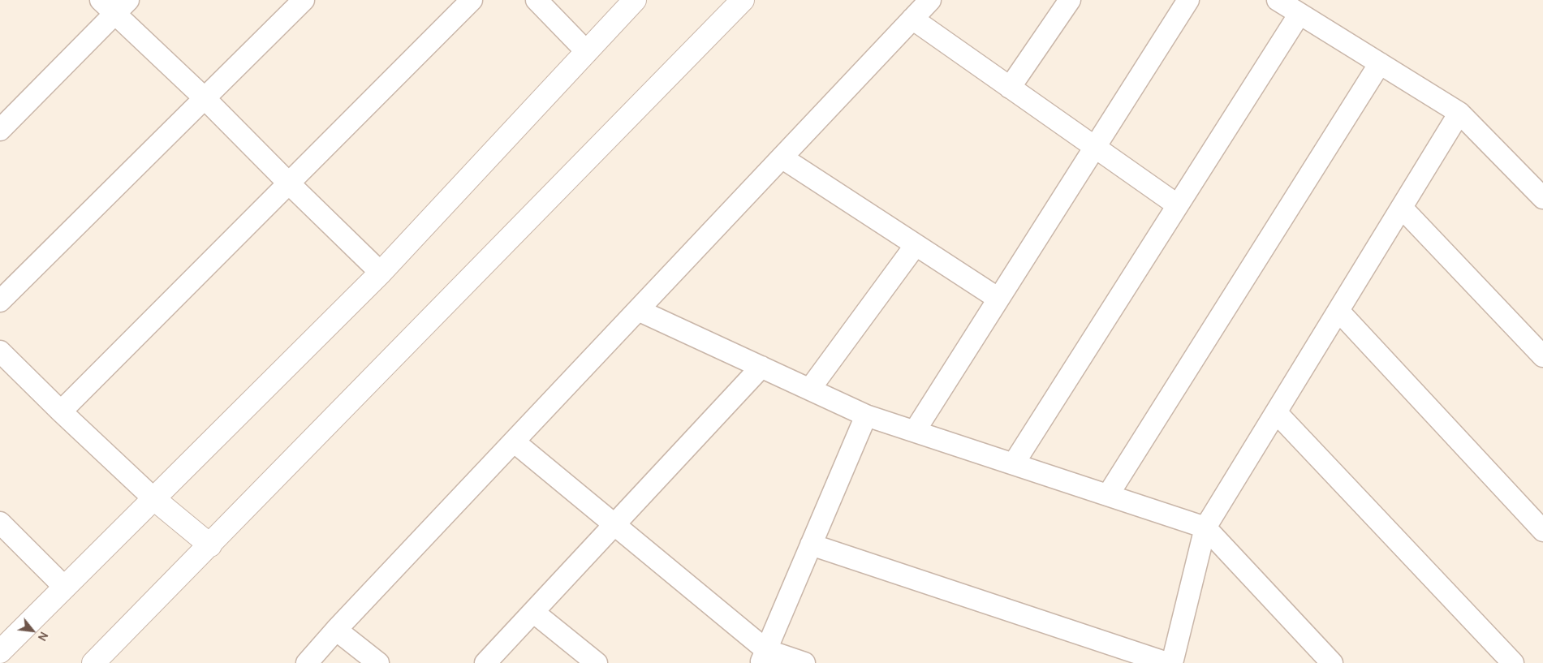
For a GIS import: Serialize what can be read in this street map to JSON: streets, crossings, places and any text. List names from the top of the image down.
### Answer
{
  "north": "bottom right"
}
